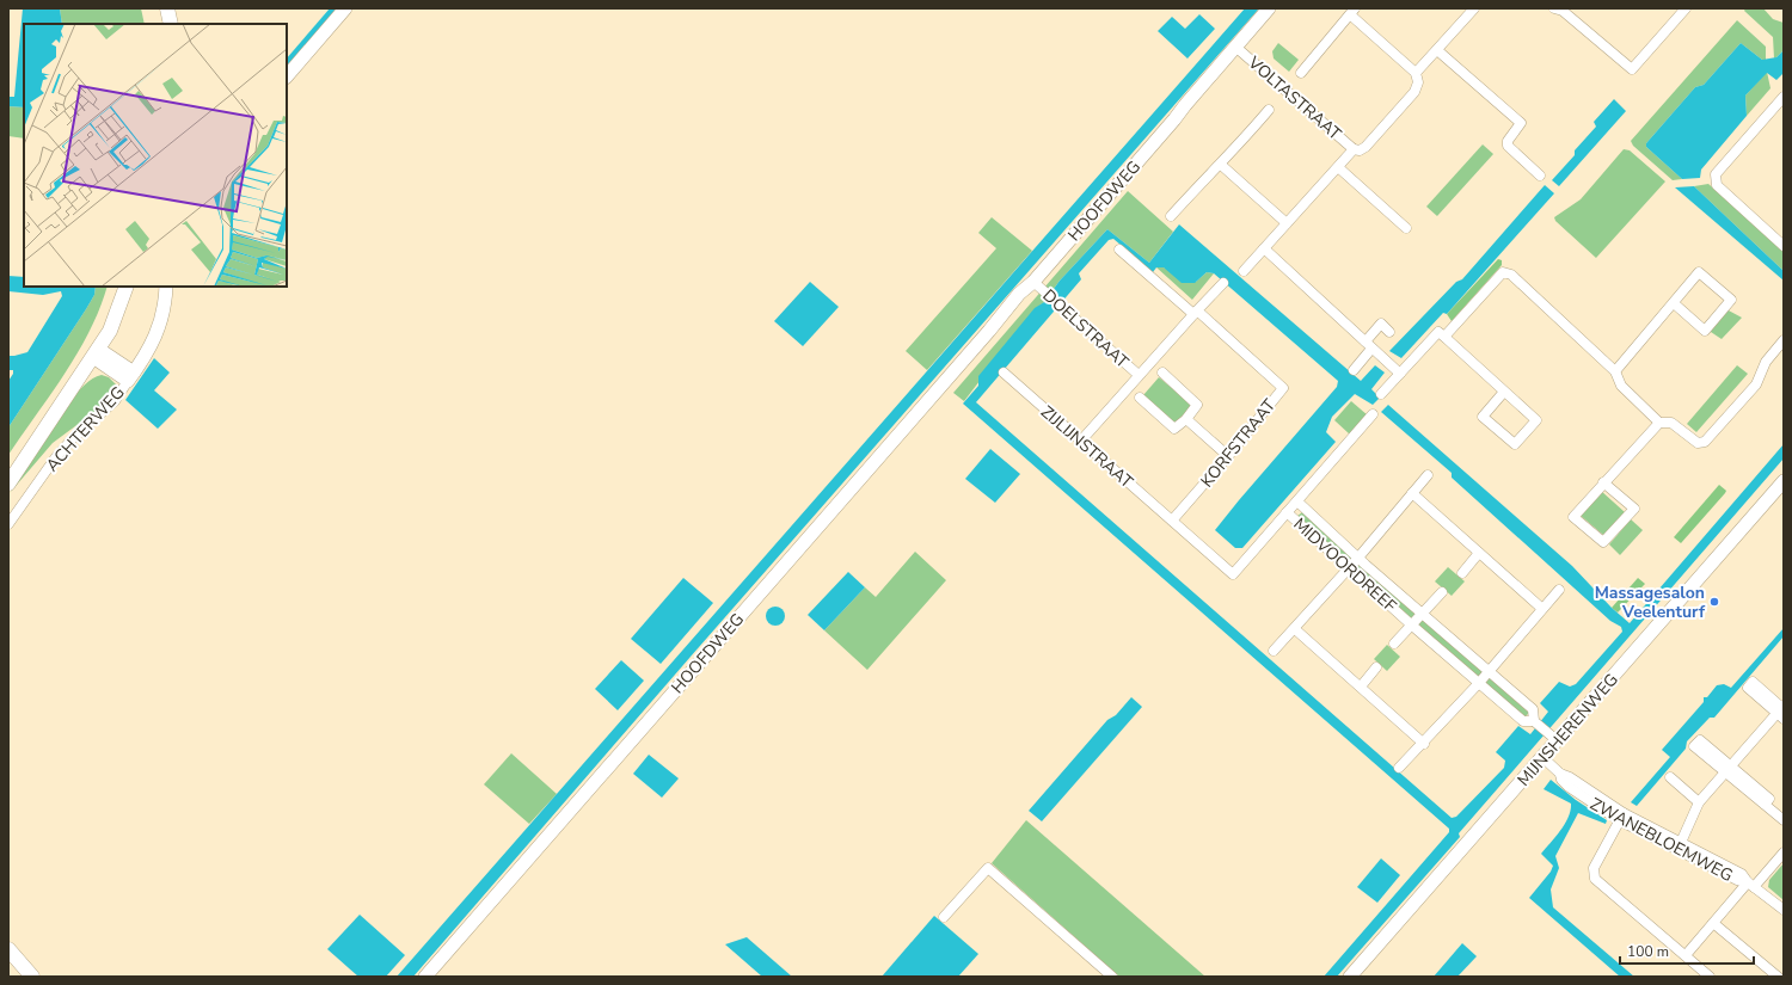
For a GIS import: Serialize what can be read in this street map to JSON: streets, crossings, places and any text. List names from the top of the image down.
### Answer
{
  "streets": {
    "main road": ["HOOFDWEG", "ACHTERWEG", "MIJNSHERENWEG"],
    "street": [
      "VOLTASTRAAT",
      "DOELSTRAAT",
      "KORFSTRAAT",
      "ZIJLIJNSTRAAT",
      "MIDVOORDREEF",
      "ZWANEBLOEMWEG"
    ]
  },
  "crossings": [
    ["VOLTASTRAAT", "HOOFDWEG"],
    ["HOOFDWEG", "DOELSTRAAT"],
    ["KORFSTRAAT", "ZIJLIJNSTRAAT"],
    ["ZIJLIJNSTRAAT", "MIDVOORDREEF"],
    ["MIDVOORDREEF", "MIJNSHERENWEG"],
    ["MIJNSHERENWEG", "ZWANEBLOEMWEG"]
  ],
  "places": ["Massagesalon Veelenturf"],
  "scale_bar": "100 m"
}
